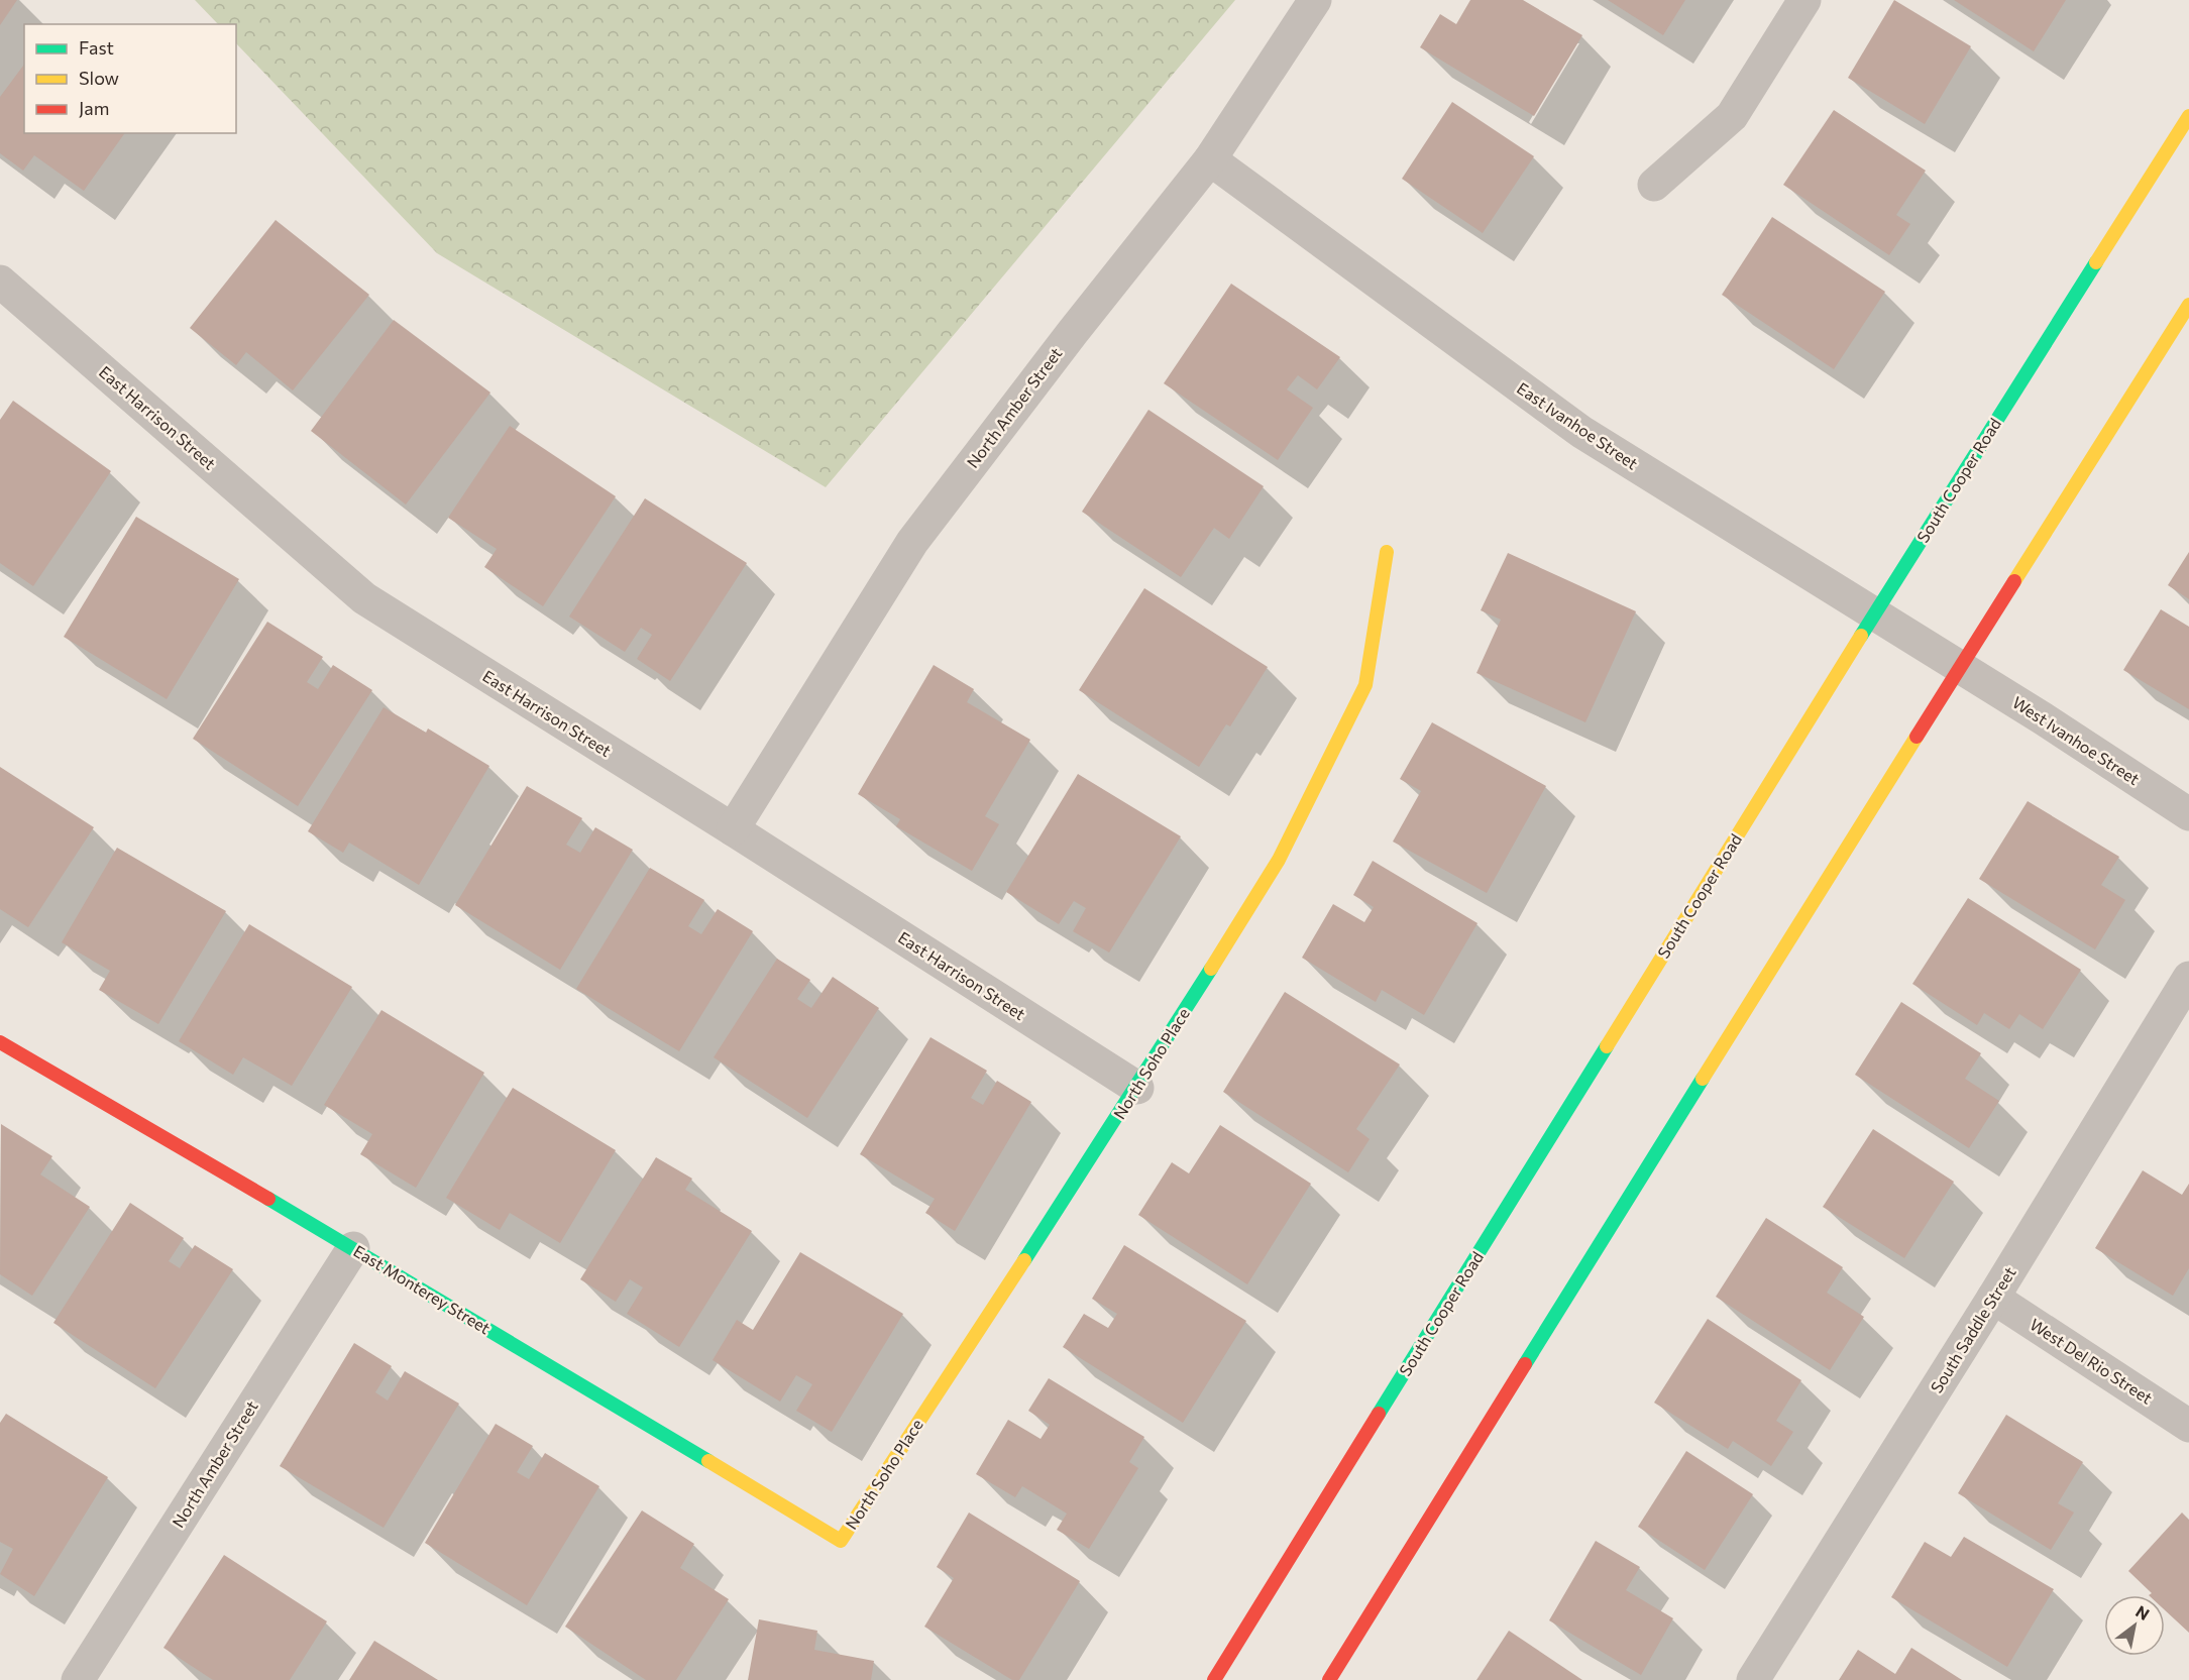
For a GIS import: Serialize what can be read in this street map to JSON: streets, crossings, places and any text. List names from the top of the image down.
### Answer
{
  "streets": {
    "main road": ["South Cooper Road", "North Soho Place", "East Monterey Street"],
    "street": [
      "North Amber Street",
      "East Harrison Street",
      "East Ivanhoe Street",
      "West Ivanhoe Street",
      "South Saddle Street",
      "West Del Rio Street"
    ]
  },
  "crossings": [
    ["North Amber Street", "East Harrison Street"],
    ["North Amber Street", "East Ivanhoe Street"],
    ["North Amber Street", "East Monterey Street"],
    ["East Harrison Street", "North Soho Place"],
    ["East Ivanhoe Street", "South Cooper Road"],
    ["East Ivanhoe Street", "West Ivanhoe Street"],
    ["North Soho Place", "East Monterey Street"],
    ["South Saddle Street", "West Del Rio Street"]
  ],
  "legend": ["Fast", "Slow", "Jam"],
  "north": "top right"
}
